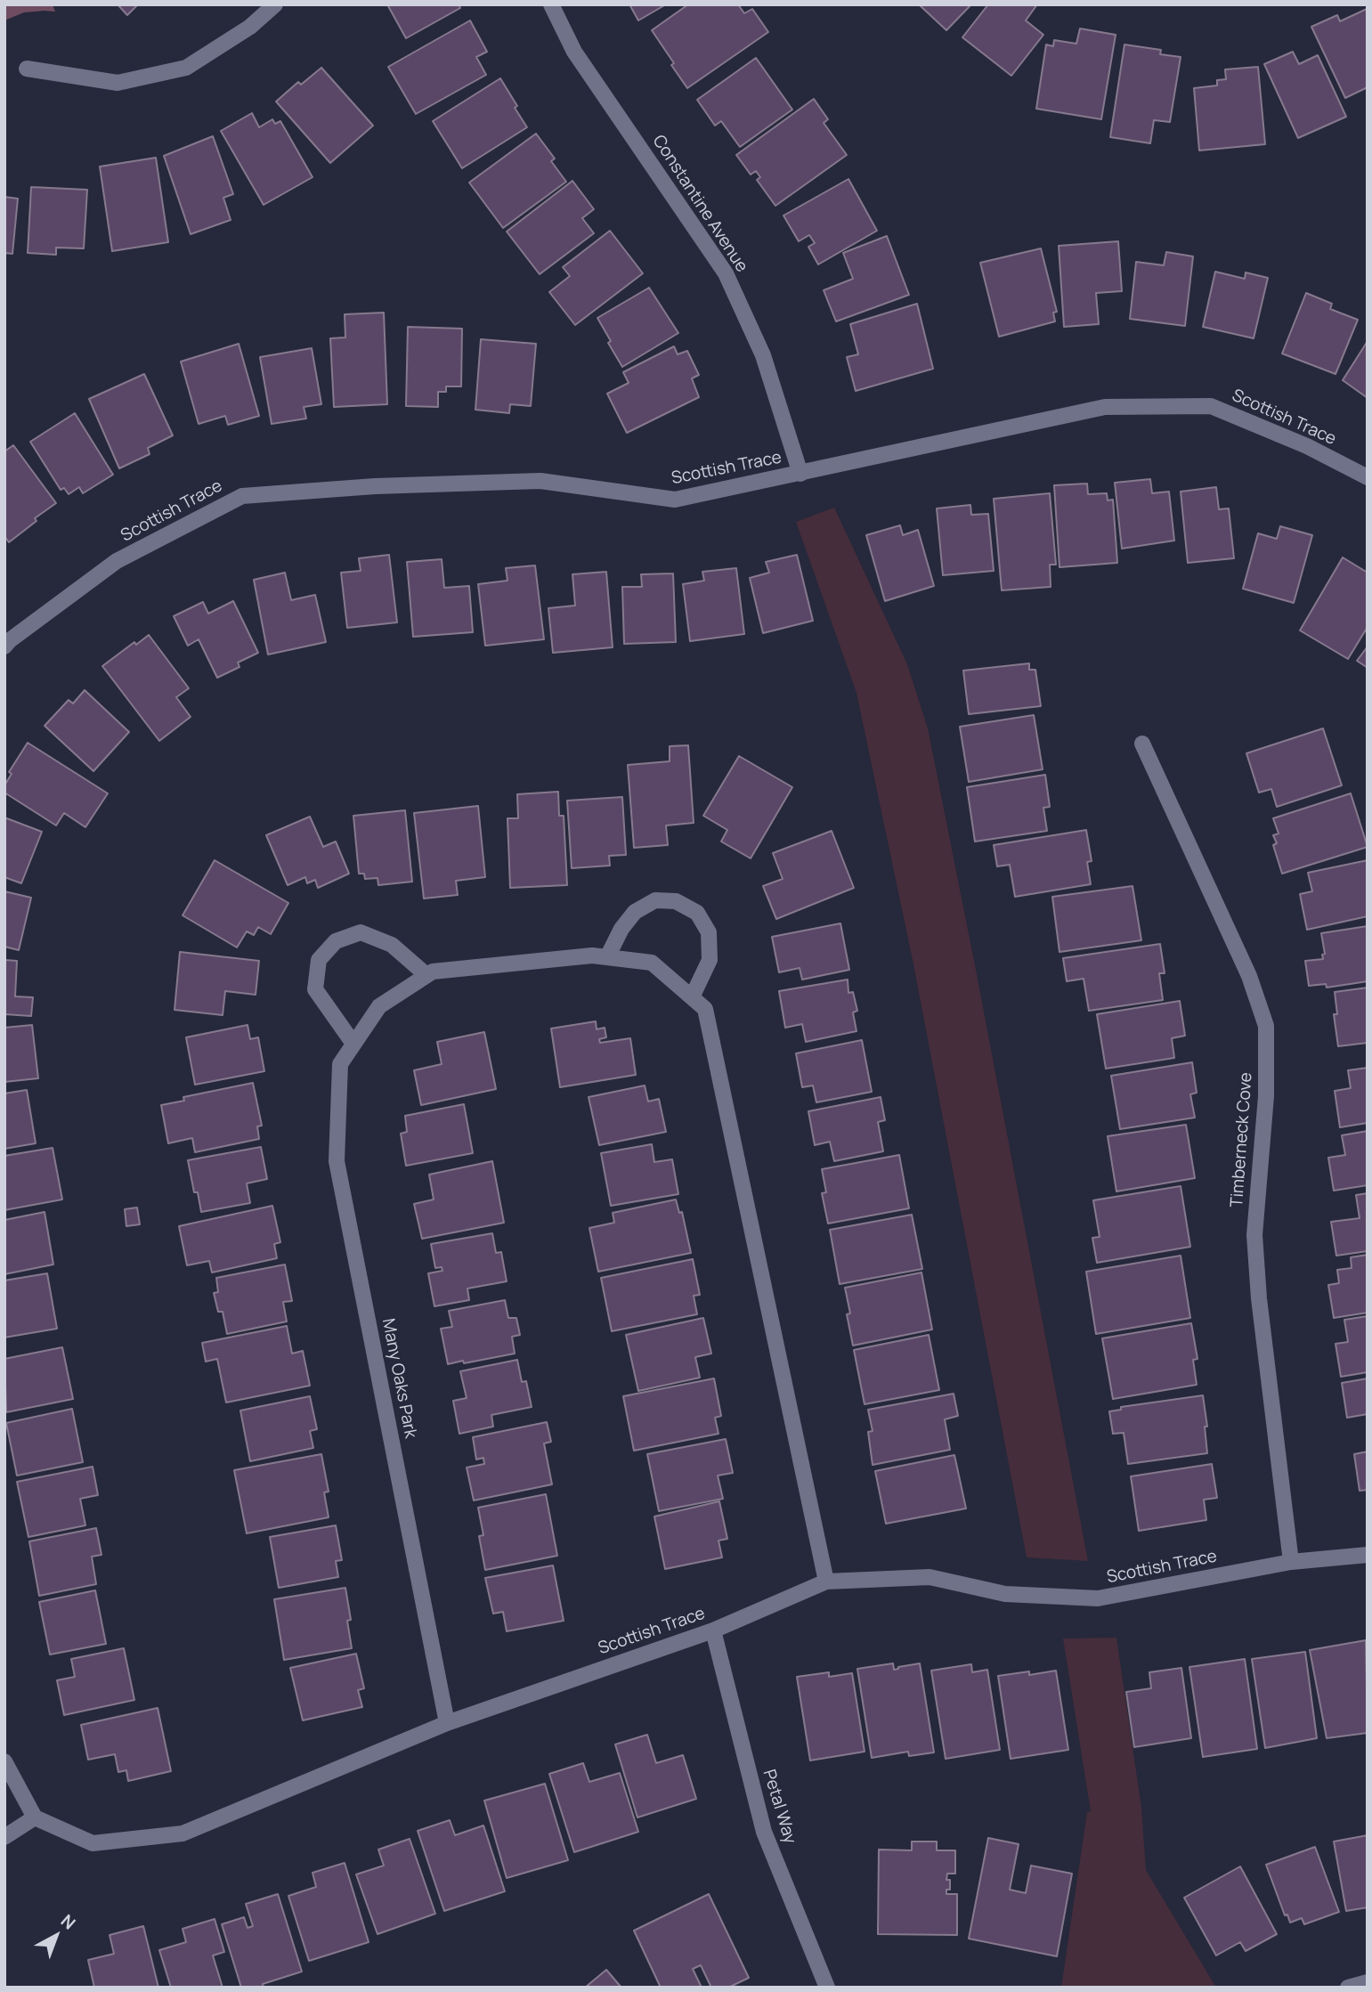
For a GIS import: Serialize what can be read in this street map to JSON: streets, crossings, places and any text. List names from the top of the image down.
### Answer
{
  "streets": {
    "street": [
      "Constantine Avenue",
      "Scottish Trace",
      "Timberneck Cove",
      "Many Oaks Park",
      "Petal Way"
    ]
  },
  "crossings": [
    ["Constantine Avenue", "Scottish Trace"],
    ["Scottish Trace", "Timberneck Cove"],
    ["Scottish Trace", "Many Oaks Park"],
    ["Scottish Trace", "Petal Way"]
  ],
  "north": "top right"
}
